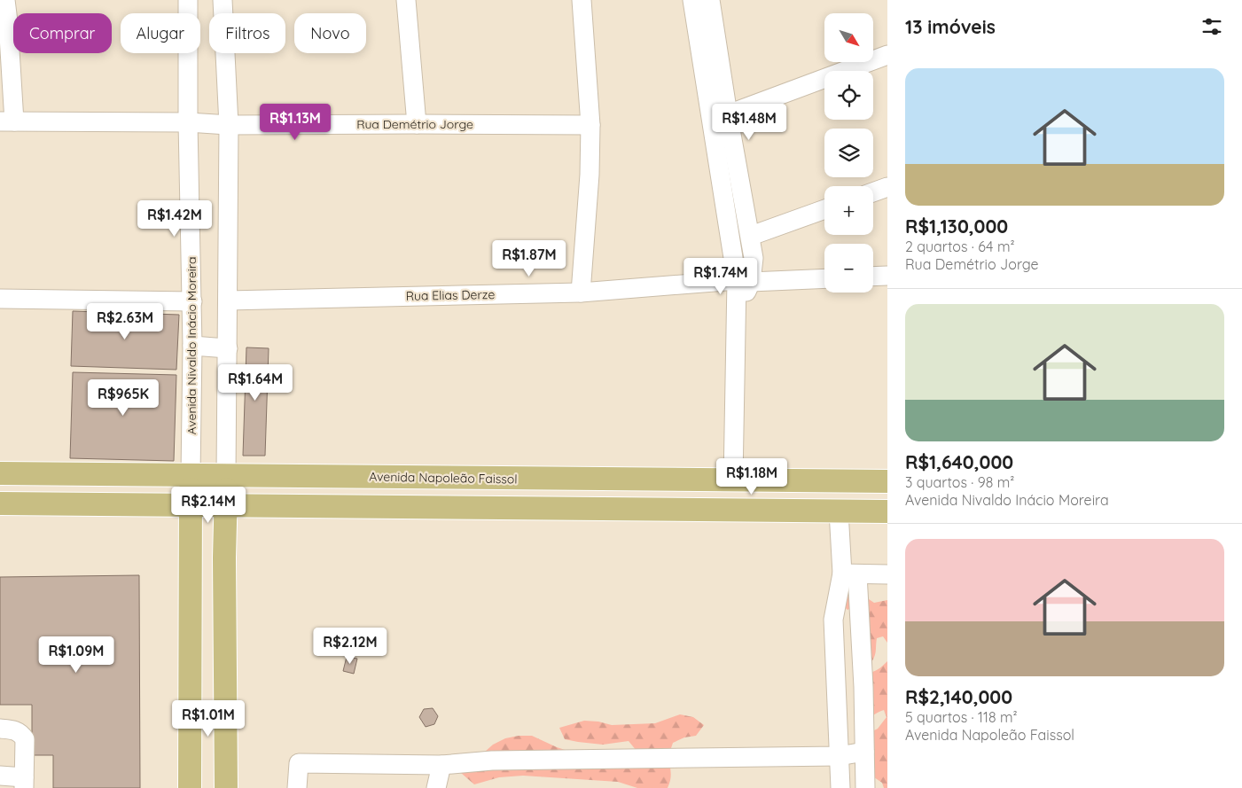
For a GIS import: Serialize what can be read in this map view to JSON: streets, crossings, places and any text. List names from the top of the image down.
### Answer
{
  "streets": {
    "main road": ["Avenida Nivaldo Inácio Moreira", "Avenida Napoleão Faissol"],
    "street": ["Rua Demétrio Jorge", "Rua Elias Derze"]
  },
  "crossings": [
    ["Rua Demétrio Jorge", "Avenida Nivaldo Inácio Moreira"],
    ["Avenida Nivaldo Inácio Moreira", "Avenida Napoleão Faissol"]
  ],
  "north": "bottom right",
  "page": {
    "heading": "13 imóveis",
    "map_buttons": ["+", "−"],
    "chip": [
      "Comprar",
      "Alugar",
      "Filtros",
      "Novo"
    ],
    "list": [
      {
        "name": "R$1,130,000",
        "note": "2 quartos · 64 m² · Rua Demétrio Jorge"
      },
      {
        "name": "R$1,640,000",
        "note": "3 quartos · 98 m² · Avenida Nivaldo Inácio Moreira"
      },
      {
        "name": "R$2,140,000",
        "note": "5 quartos · 118 m² · Avenida Napoleão Faissol"
      }
    ],
    "price": [
      "R$1.13M",
      "R$1.48M",
      "R$1.42M",
      "R$1.87M",
      "R$1.74M",
      "R$2.63M",
      "R$1.64M",
      "R$965K",
      "R$1.18M",
      "R$2.14M",
      "R$2.12M",
      "R$1.09M",
      "R$1.01M"
    ]
  }
}
